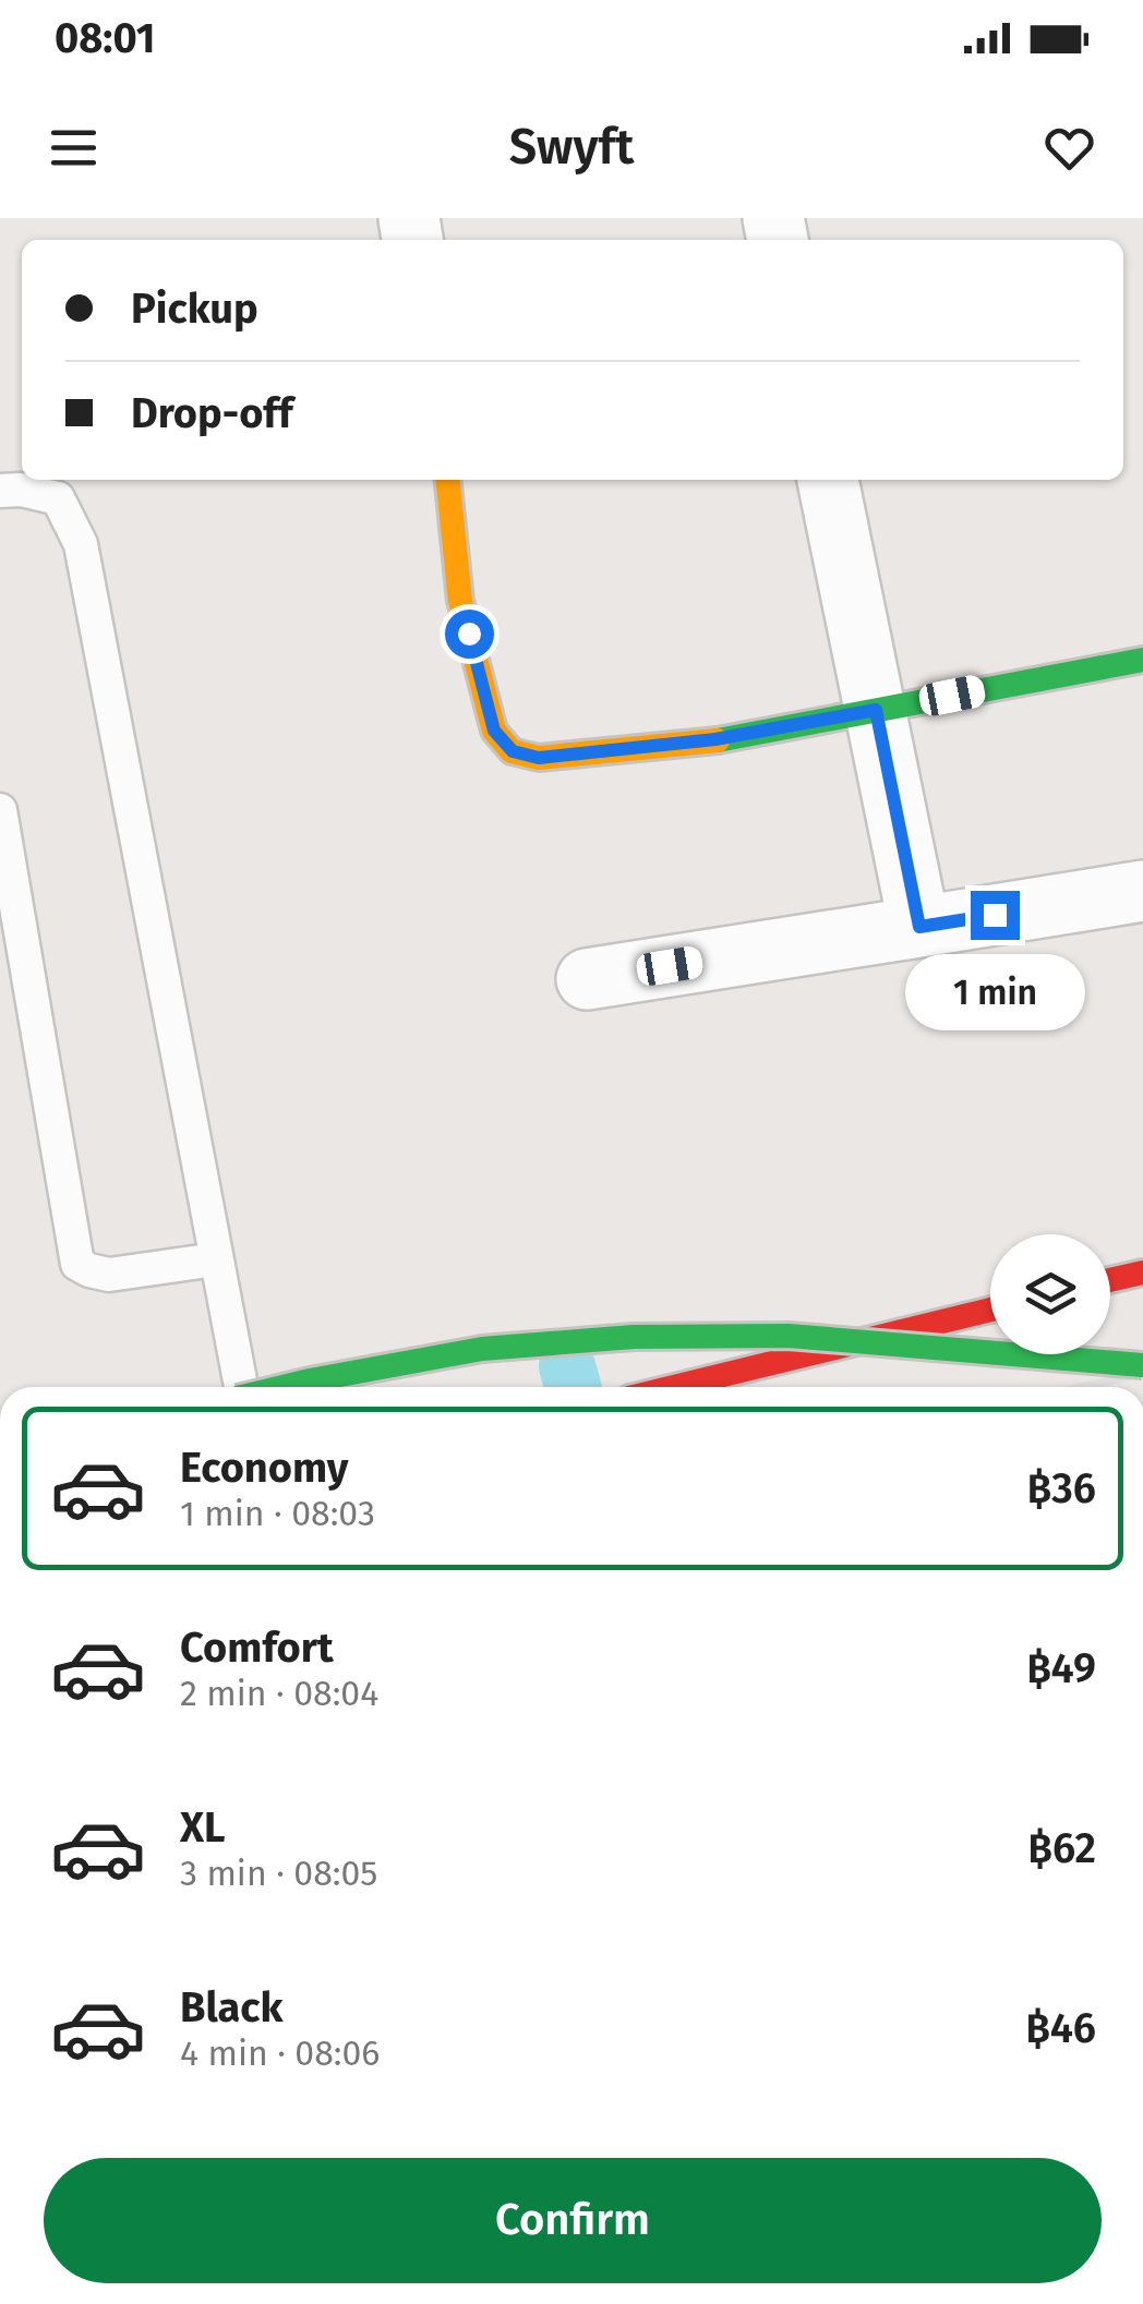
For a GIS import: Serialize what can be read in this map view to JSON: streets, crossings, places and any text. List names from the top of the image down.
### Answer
{
  "page": {
    "status": "08:01",
    "header": "Swyft",
    "banner": ["Pickup", "Drop-off"],
    "bubble": "1 min",
    "list": [
      {
        "name": "Economy",
        "note": "1 min · 08:03",
        "value": "฿36"
      },
      {
        "name": "Comfort",
        "note": "2 min · 08:04",
        "value": "฿49"
      },
      {
        "name": "XL",
        "note": "3 min · 08:05",
        "value": "฿62"
      },
      {
        "name": "Black",
        "note": "4 min · 08:06",
        "value": "฿46"
      }
    ],
    "buttons": "Confirm"
  }
}
